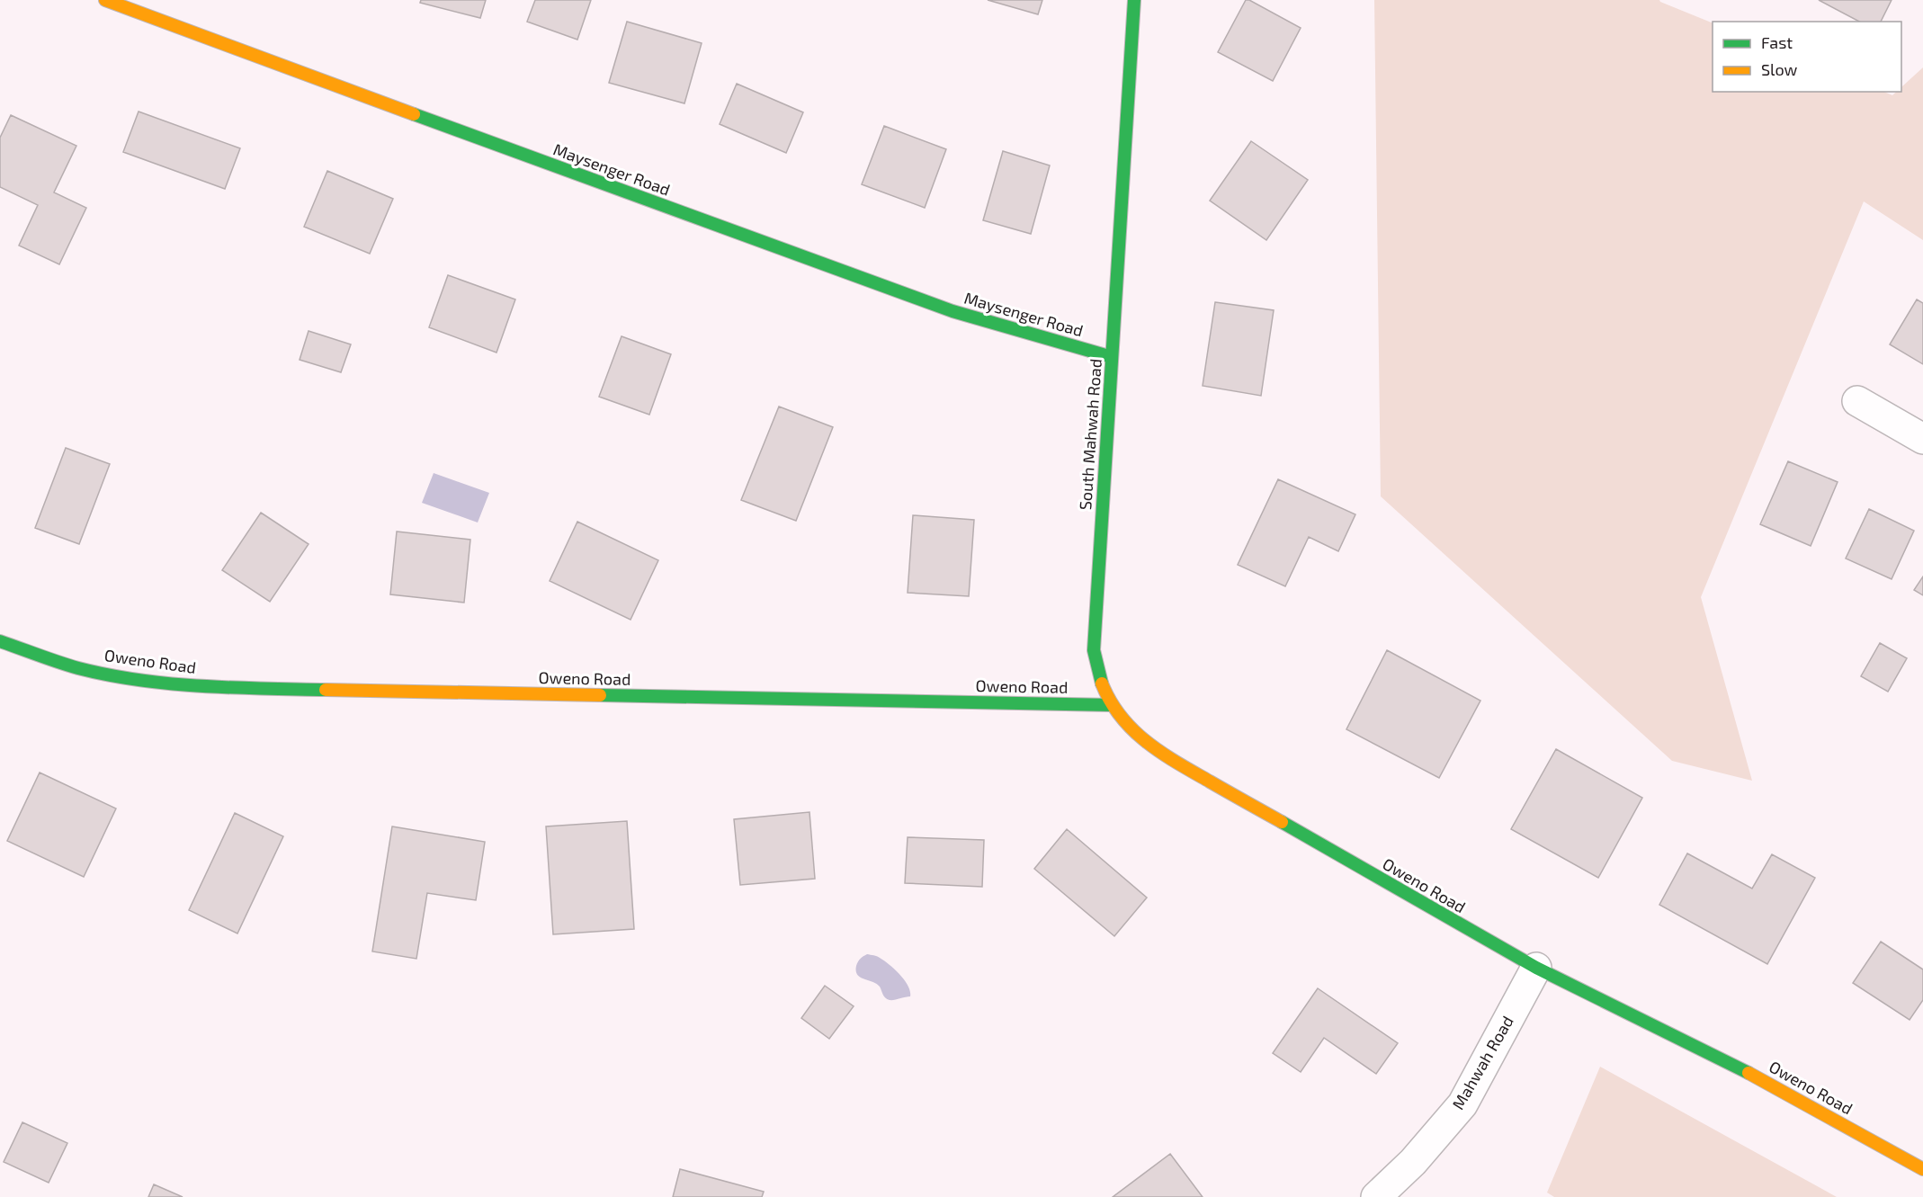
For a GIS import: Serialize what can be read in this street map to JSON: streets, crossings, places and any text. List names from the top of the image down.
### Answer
{
  "streets": {
    "street": [
      "Maysenger Road",
      "South Mahwah Road",
      "Oweno Road",
      "Mahwah Road"
    ]
  },
  "crossings": [
    ["Maysenger Road", "South Mahwah Road"],
    ["South Mahwah Road", "Oweno Road"],
    ["Oweno Road", "Mahwah Road"]
  ],
  "legend": ["Fast", "Slow"]
}
